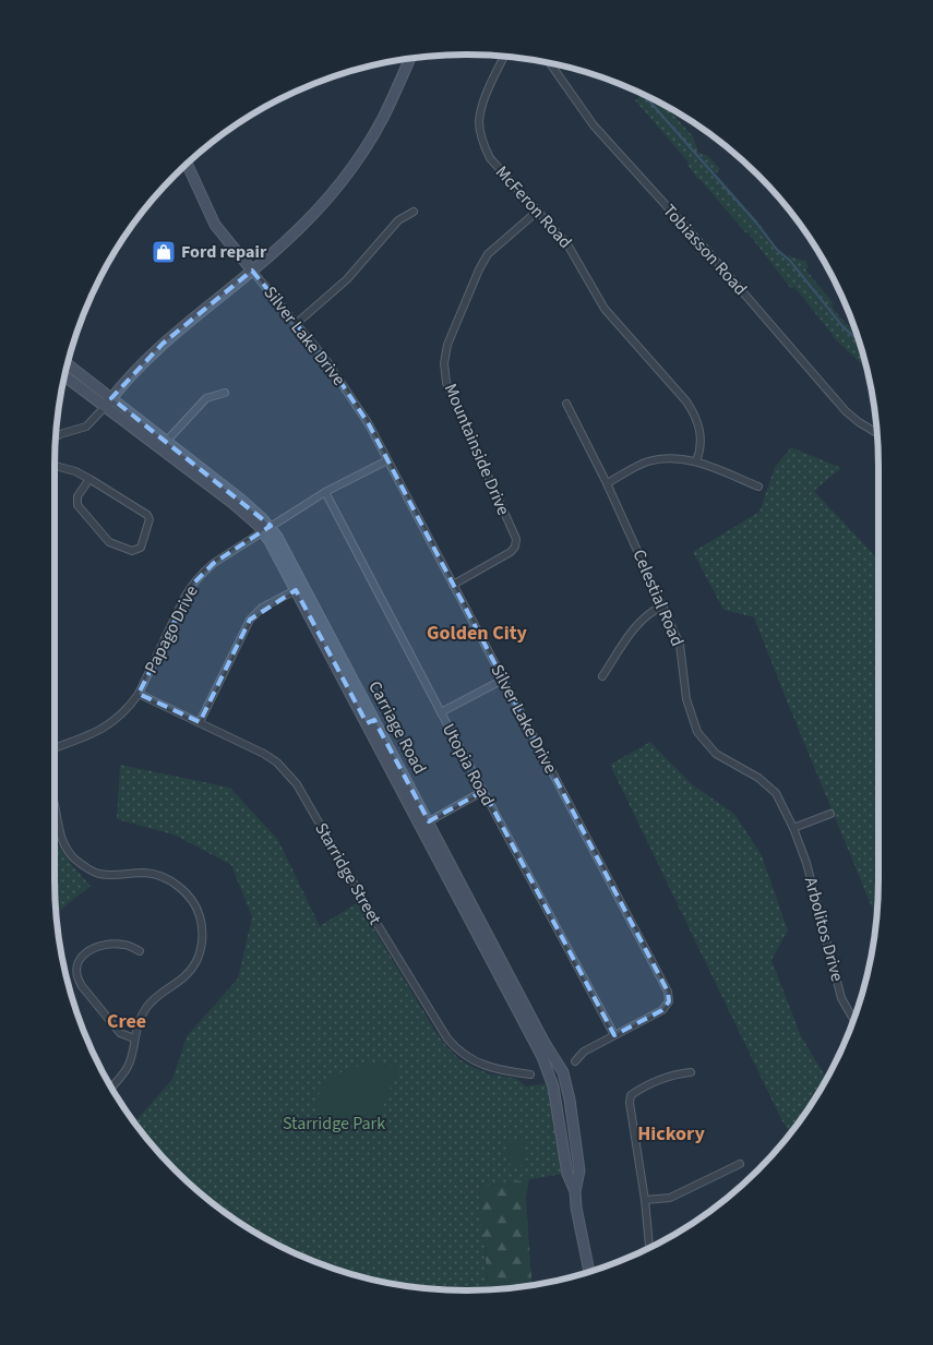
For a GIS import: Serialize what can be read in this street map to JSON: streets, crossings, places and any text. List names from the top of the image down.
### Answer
{
  "streets": {
    "street": [
      "McFeron Road",
      "Tobiasson Road",
      "Silver Lake Drive",
      "Mountainside Drive",
      "Celestial Road",
      "Papago Drive",
      "Carriage Road",
      "Utopia Road",
      "Starridge Street",
      "Arbolitos Drive"
    ]
  },
  "crossings": [
    ["McFeron Road", "Mountainside Drive"],
    ["Silver Lake Drive", "Mountainside Drive"],
    ["Silver Lake Drive", "Papago Drive"],
    ["Silver Lake Drive", "Utopia Road"],
    ["Celestial Road", "Arbolitos Drive"],
    ["Papago Drive", "Carriage Road"],
    ["Papago Drive", "Utopia Road"],
    ["Papago Drive", "Starridge Street"]
  ],
  "districts": ["Golden City", "Cree", "Hickory"],
  "parks": ["Starridge Park"],
  "places": {
    "shop": ["Ford repair"]
  }
}
